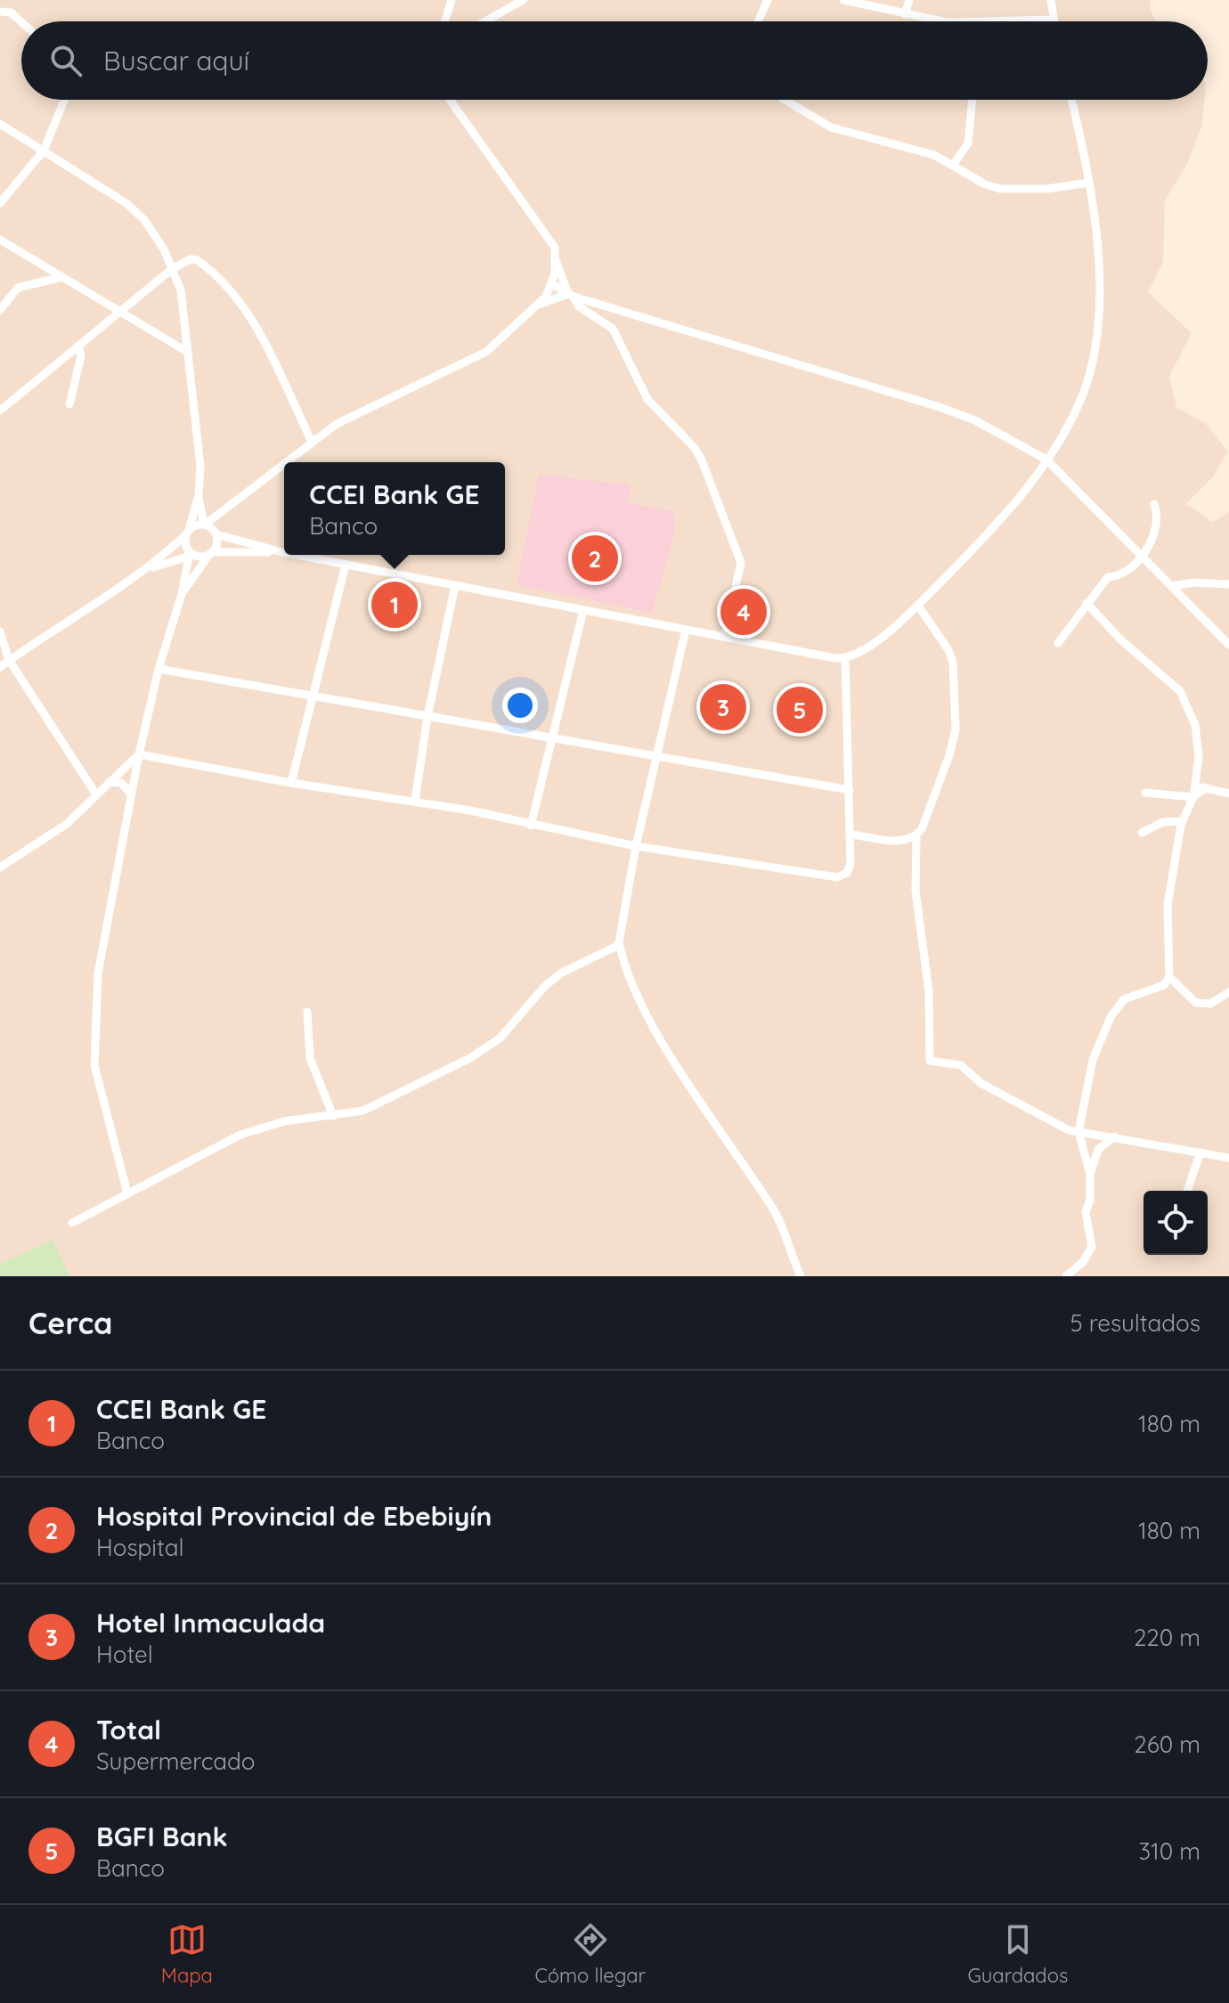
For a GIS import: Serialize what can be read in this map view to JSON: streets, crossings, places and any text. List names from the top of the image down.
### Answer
{
  "page": {
    "search": "Buscar aquí",
    "popup": ["CCEI Bank GE", "Banco"],
    "pins": [
      "2",
      "1",
      "4",
      "3",
      "5"
    ],
    "heading": ["Cerca", "5 resultados"],
    "list": [
      {
        "mark": "1",
        "name": "CCEI Bank GE",
        "note": "Banco",
        "value": "180 m"
      },
      {
        "mark": "2",
        "name": "Hospital Provincial de Ebebiyín",
        "note": "Hospital",
        "value": "180 m"
      },
      {
        "mark": "3",
        "name": "Hotel Inmaculada",
        "note": "Hotel",
        "value": "220 m"
      },
      {
        "mark": "4",
        "name": "Total",
        "note": "Supermercado",
        "value": "260 m"
      },
      {
        "mark": "5",
        "name": "BGFI Bank",
        "note": "Banco",
        "value": "310 m"
      }
    ],
    "nav": ["Mapa", "Cómo llegar", "Guardados"]
  }
}
